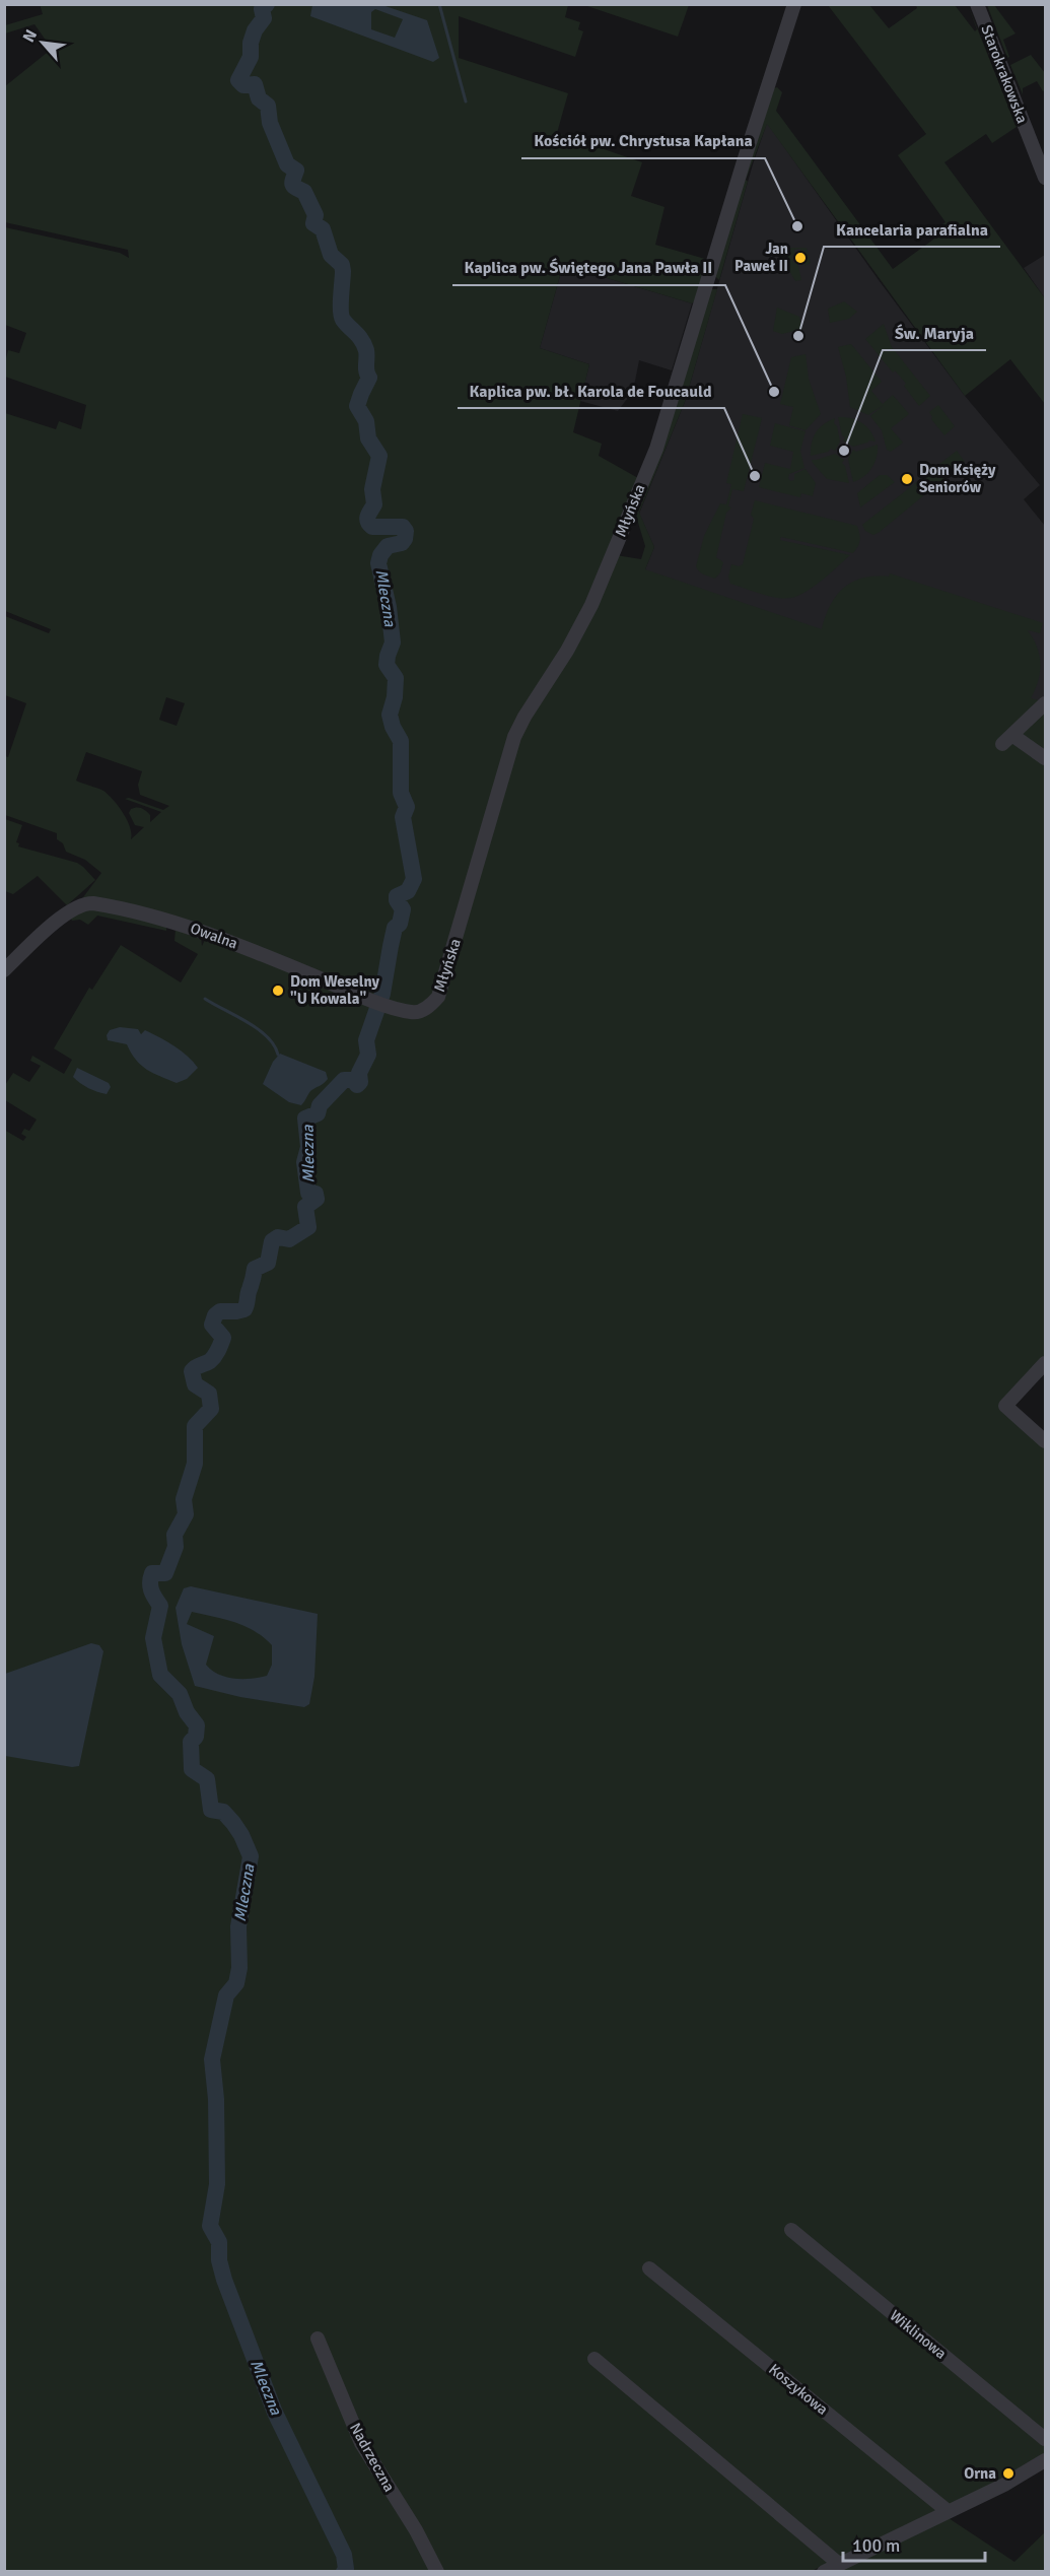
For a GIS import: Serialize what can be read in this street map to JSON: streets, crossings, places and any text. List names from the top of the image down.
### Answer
{
  "streets": {
    "street": [
      "Starokrakowska",
      "Młyńska",
      "Owalna",
      "Wiklinowa",
      "Koszykowa",
      "Nadrzeczna"
    ]
  },
  "crossings": [
    ["Młyńska", "Owalna"]
  ],
  "water": ["Mleczna"],
  "places": [
    "Kościół pw. Chrystusa Kapłana",
    "Jan Paweł II",
    "Kancelaria parafialna",
    "Kaplica pw. Świętego Jana Pawła II",
    "Św. Maryja",
    "Kaplica pw. bł. Karola de Foucauld",
    "Dom Księży Seniorów",
    "Dom Weselny \"U Kowala\"",
    "Orna"
  ],
  "scale_bar": "100 m",
  "north": "top left"
}
